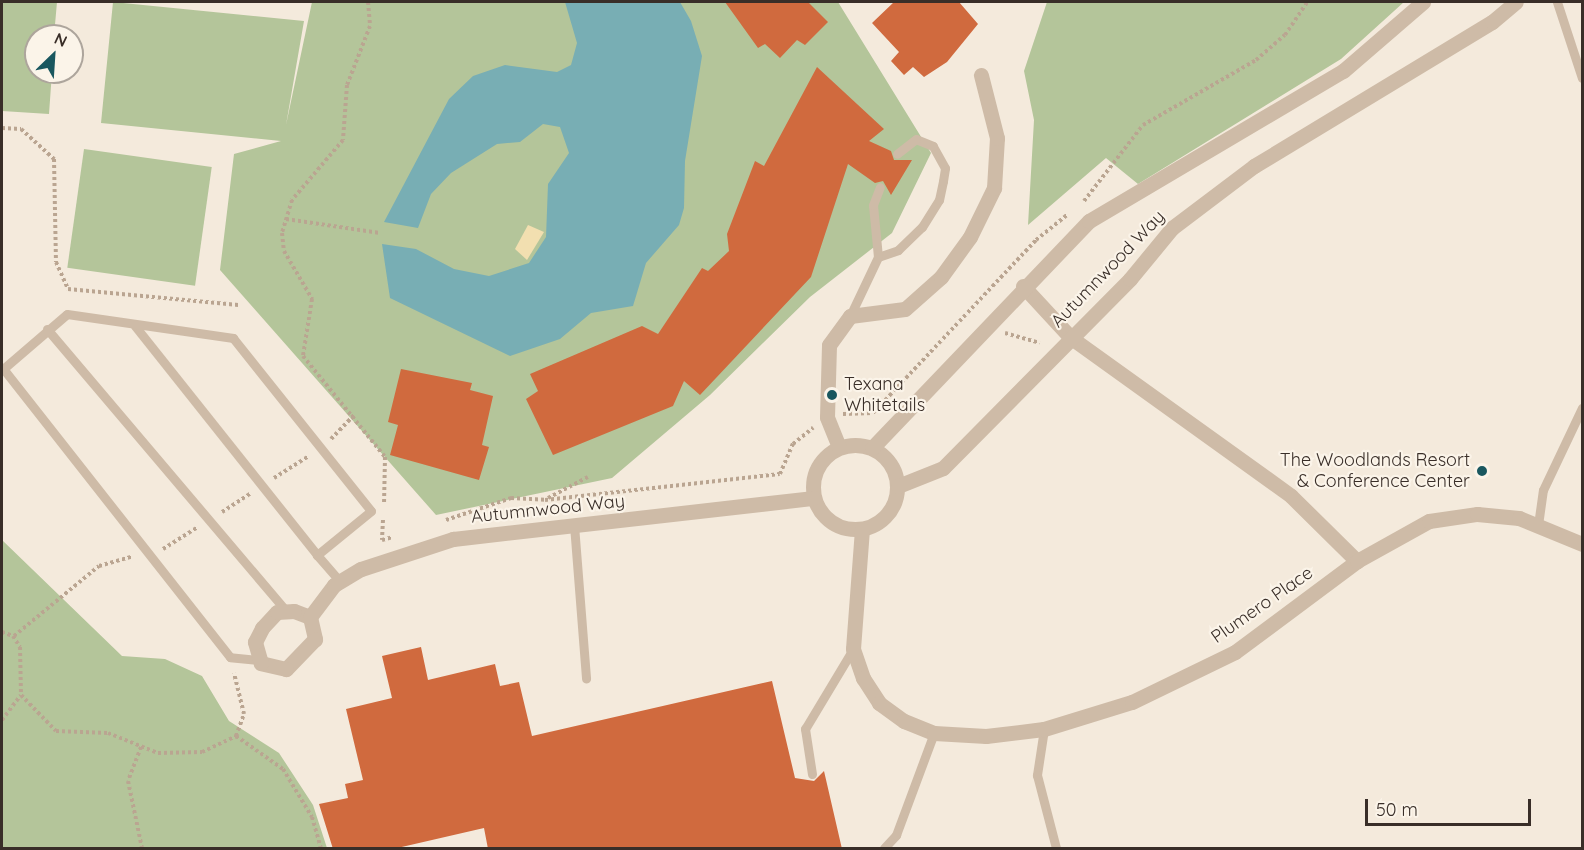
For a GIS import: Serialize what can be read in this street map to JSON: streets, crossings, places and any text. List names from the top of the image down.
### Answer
{
  "streets": {
    "street": ["Autumnwood Way", "Plumero Place"]
  },
  "crossings": [
    ["Autumnwood Way", "Plumero Place"]
  ],
  "places": ["Texana Whitetails", "The Woodlands Resort & Conference Center"],
  "scale_bar": "50 m",
  "north": "top right"
}
